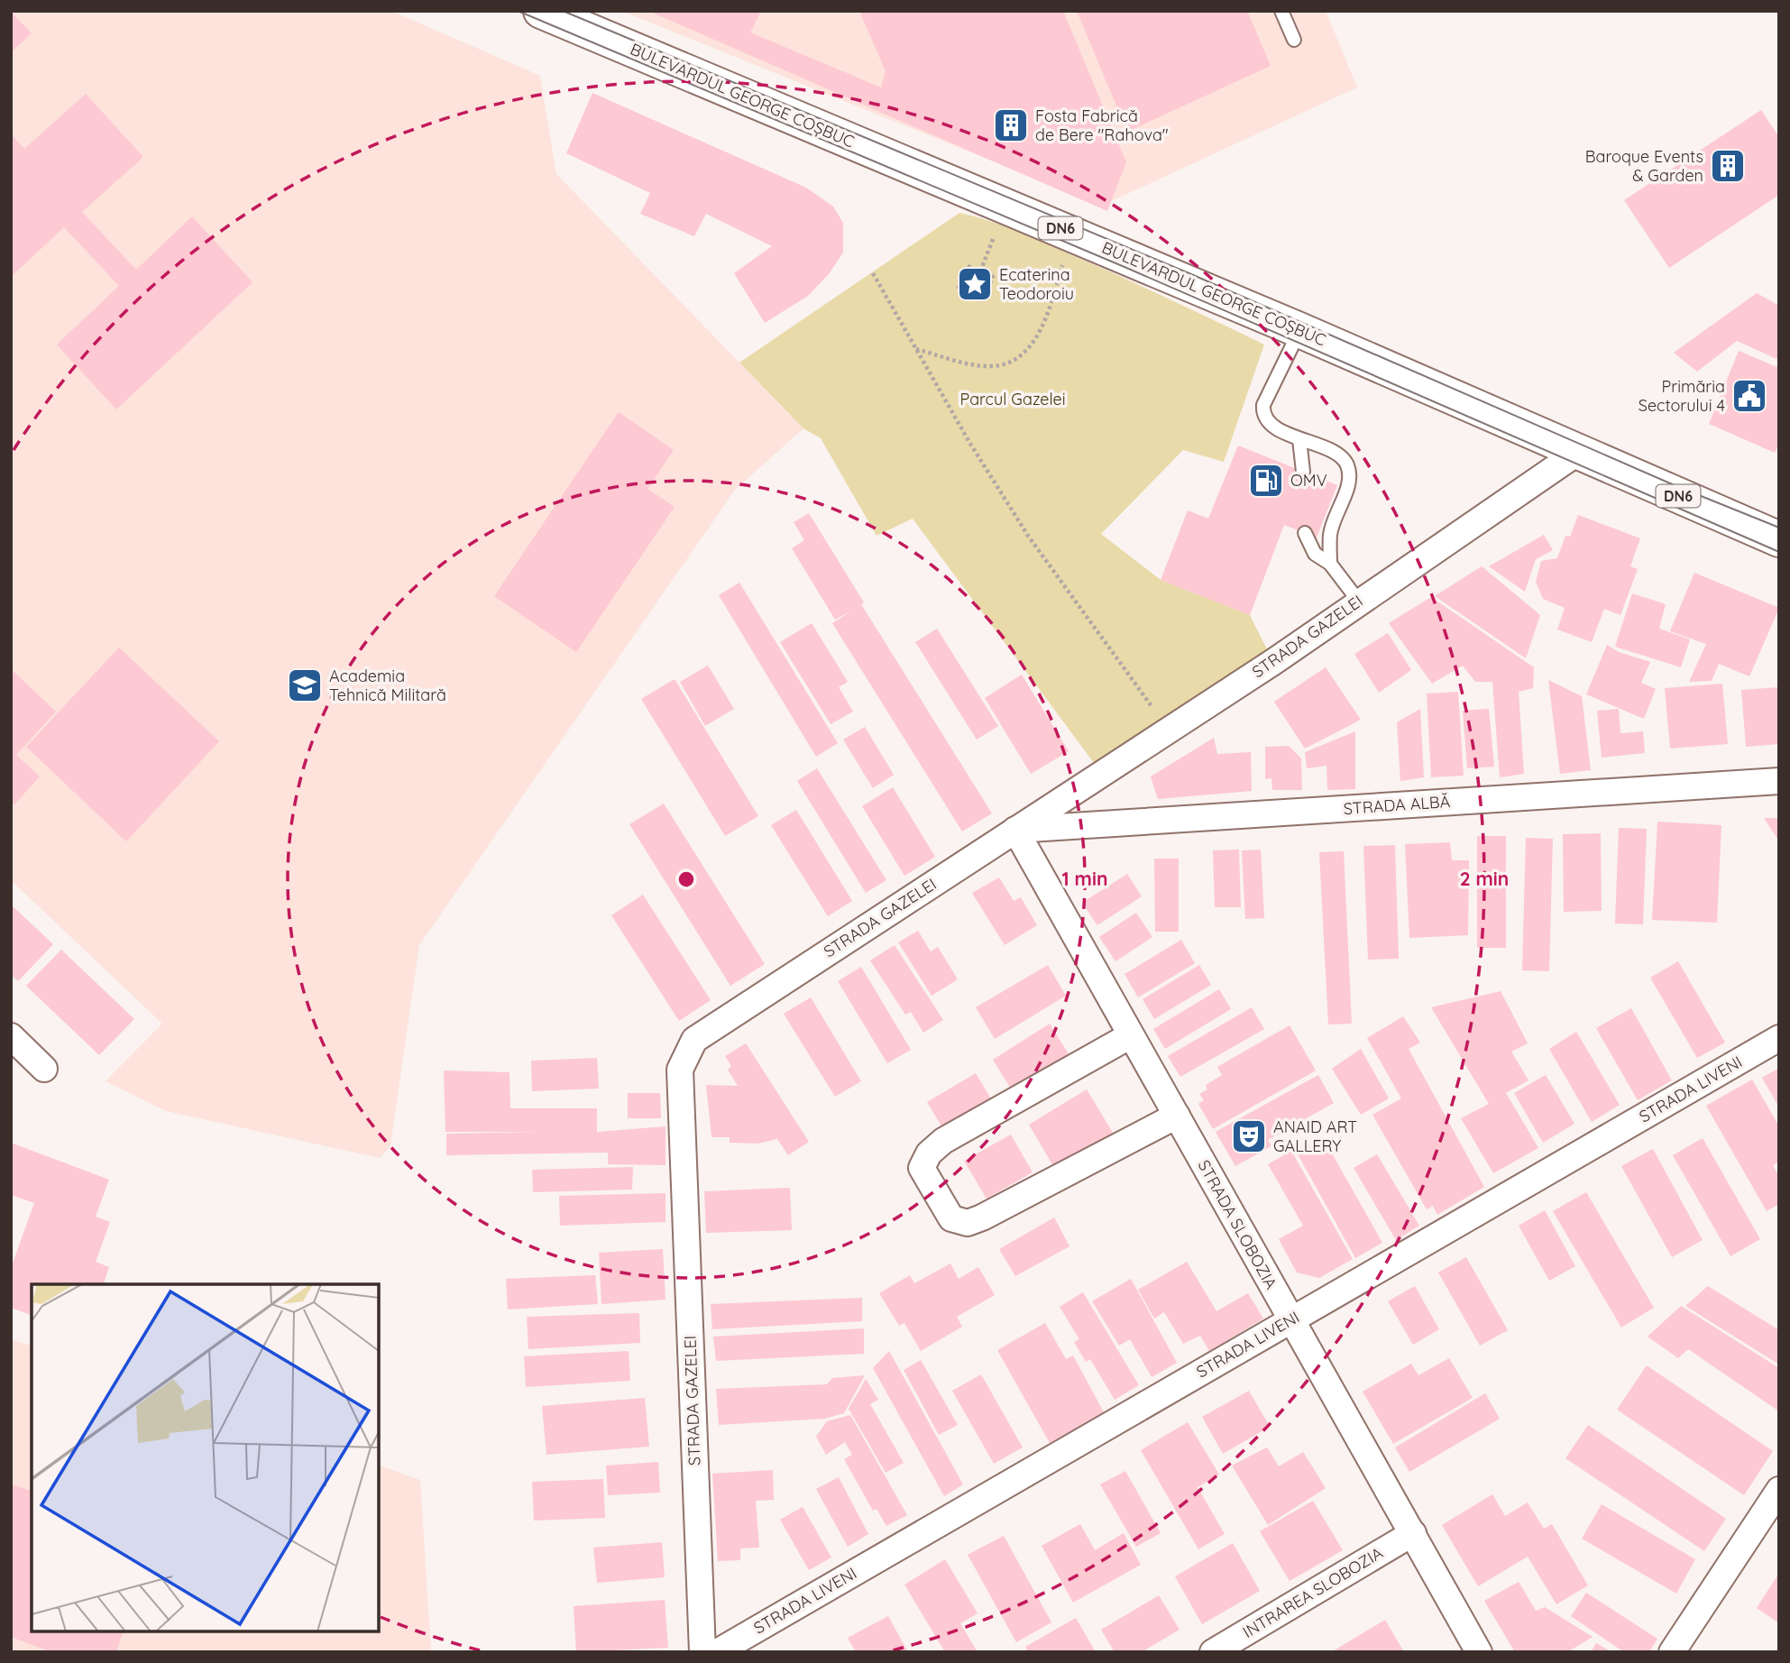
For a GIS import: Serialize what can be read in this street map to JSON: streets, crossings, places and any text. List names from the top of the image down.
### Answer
{
  "streets": {
    "main road": ["BULEVARDUL GEORGE COȘBUC", "DN6"],
    "street": [
      "STRADA GAZELEI",
      "STRADA ALBĂ",
      "STRADA LIVENI",
      "STRADA SLOBOZIA",
      "INTRAREA SLOBOZIA"
    ]
  },
  "crossings": [
    ["BULEVARDUL GEORGE COȘBUC", "STRADA GAZELEI"],
    ["STRADA GAZELEI", "STRADA ALBĂ"],
    ["STRADA GAZELEI", "STRADA SLOBOZIA"],
    ["STRADA ALBĂ", "STRADA SLOBOZIA"],
    ["STRADA LIVENI", "STRADA SLOBOZIA"],
    ["STRADA SLOBOZIA", "INTRAREA SLOBOZIA"]
  ],
  "parks": ["Parcul Gazelei"],
  "places": {
    "building": ["Fosta Fabrică de Bere \"Rahova\"", "Baroque Events & Garden"],
    "place": ["Ecaterina Teodoroiu"],
    "public building": ["Primăria Sectorului 4"],
    "fuel station": ["OMV"],
    "school or university": ["Academia Tehnică Militară"],
    "theatre": ["ANAID ART GALLERY"]
  },
  "rings": ["1 min", "2 min"]
}
